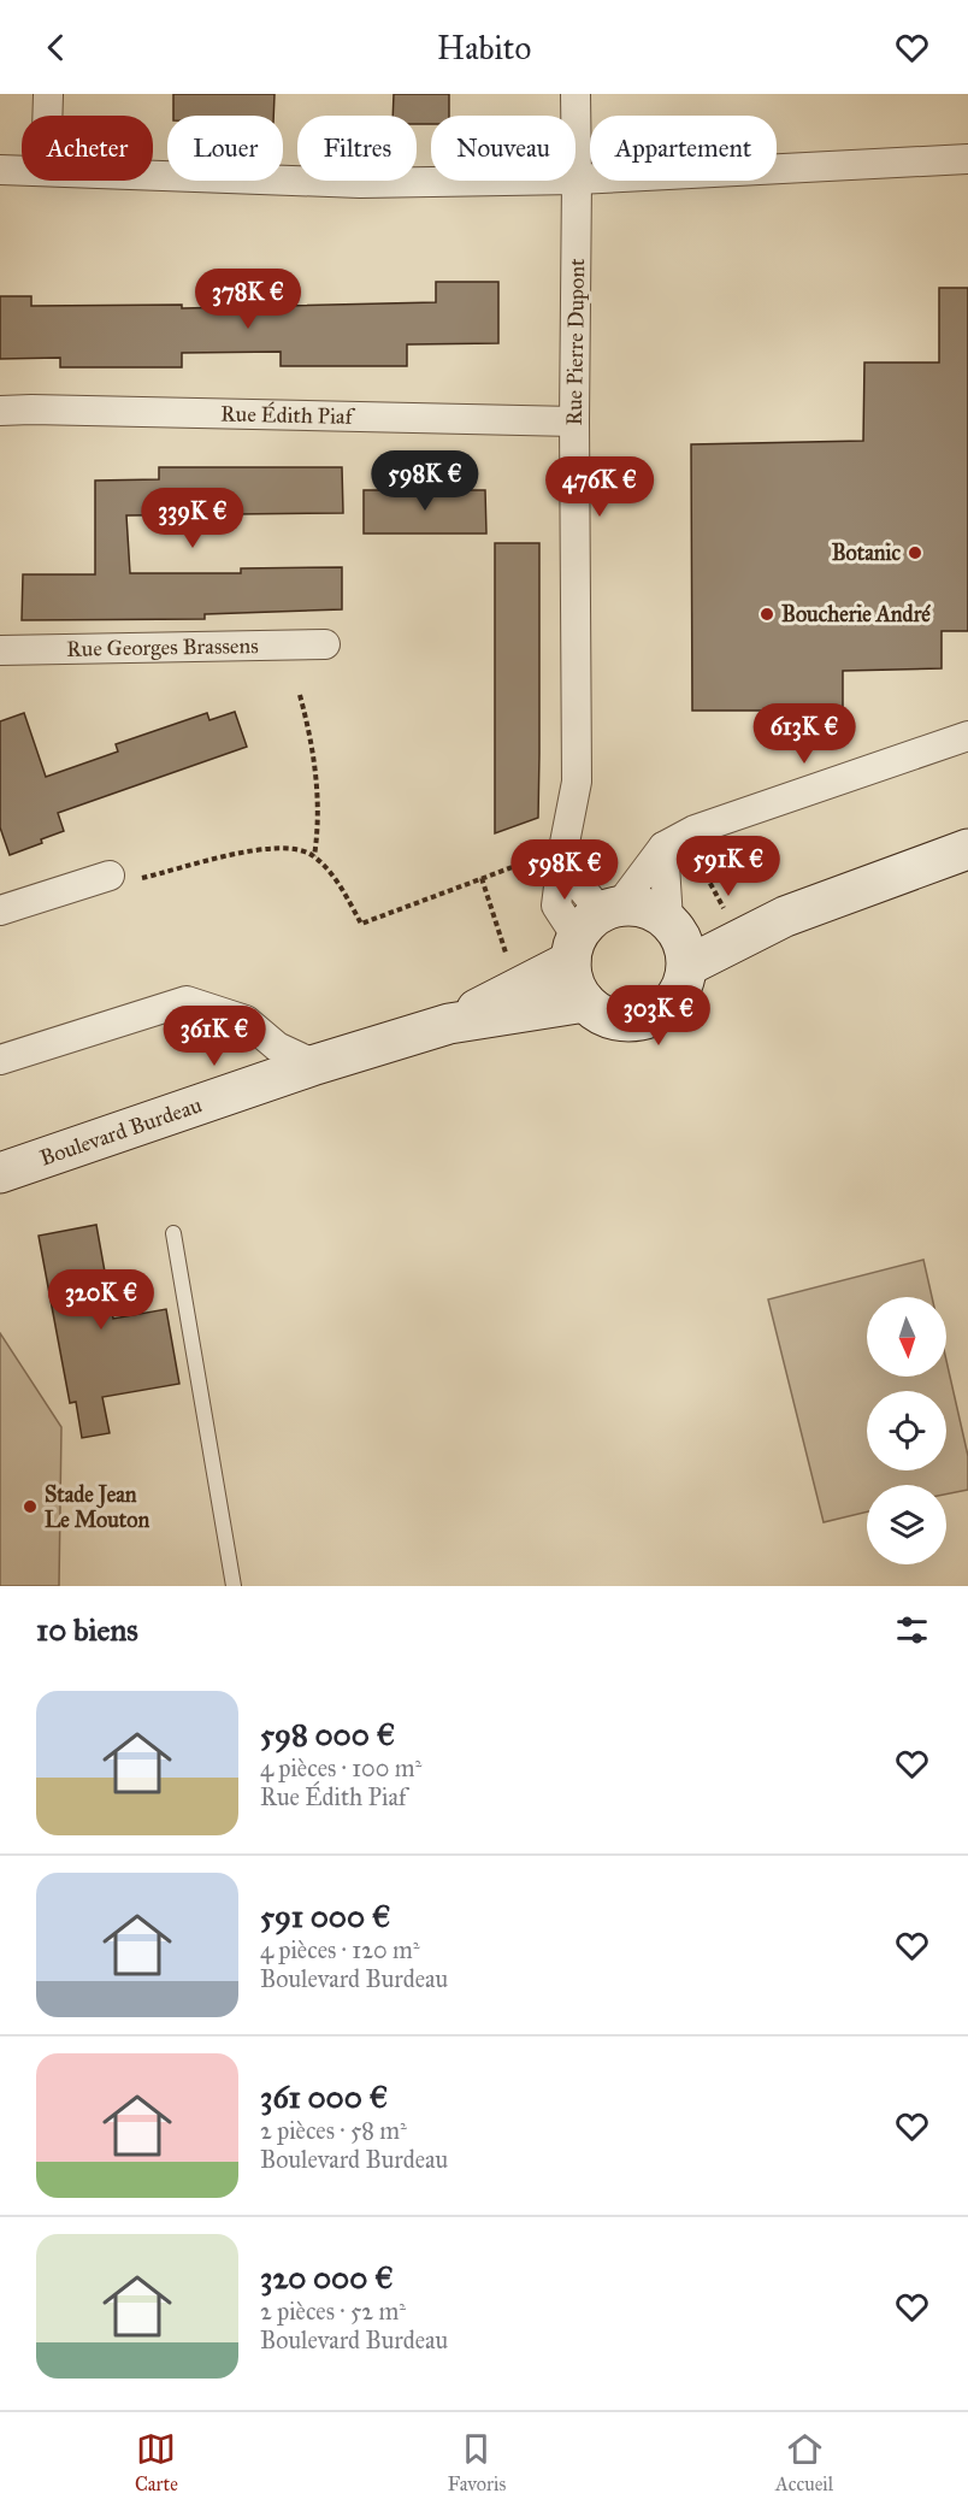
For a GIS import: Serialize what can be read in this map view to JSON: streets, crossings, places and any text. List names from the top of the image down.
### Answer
{
  "streets": {
    "main road": ["Boulevard Burdeau"],
    "street": ["Rue Pierre Dupont", "Rue Édith Piaf", "Rue Georges Brassens"]
  },
  "crossings": [
    ["Rue Pierre Dupont", "Rue Édith Piaf"]
  ],
  "places": ["Botanic", "Boucherie André", "Stade Jean Le Mouton"],
  "north": "bottom",
  "page": {
    "header": "Habito",
    "chip": [
      "Acheter",
      "Louer",
      "Filtres",
      "Nouveau",
      "Appartement"
    ],
    "price": [
      "378K €",
      "598K €",
      "476K €",
      "339K €",
      "613K €",
      "591K €",
      "598K €",
      "303K €",
      "361K €",
      "320K €"
    ],
    "heading": "10 biens",
    "list": [
      {
        "name": "598 000 €",
        "note": "4 pièces · 100 m² · Rue Édith Piaf"
      },
      {
        "name": "591 000 €",
        "note": "4 pièces · 120 m² · Boulevard Burdeau"
      },
      {
        "name": "361 000 €",
        "note": "2 pièces · 58 m² · Boulevard Burdeau"
      },
      {
        "name": "320 000 €",
        "note": "2 pièces · 52 m² · Boulevard Burdeau"
      }
    ],
    "tabs": ["Carte", "Favoris", "Accueil"]
  }
}
